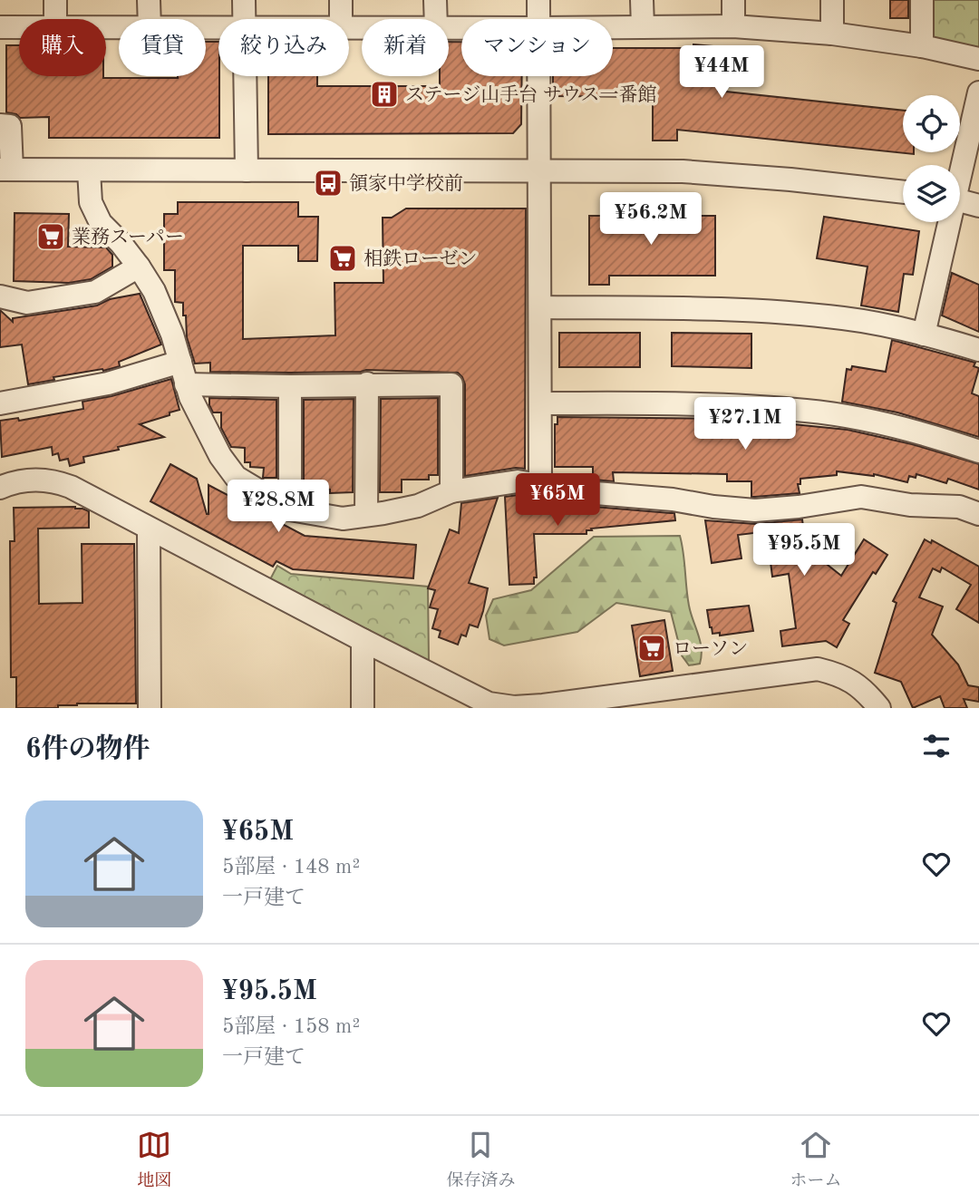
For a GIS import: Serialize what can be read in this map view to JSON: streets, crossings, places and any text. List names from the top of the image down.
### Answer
{
  "places": {
    "building": ["ステージ山手台 サウス一番館"],
    "bus stop": ["領家中学校前"],
    "supermarket": ["業務スーパー", "相鉄ローゼン", "ローソン"]
  },
  "page": {
    "chip": [
      "購入",
      "賃貸",
      "絞り込み",
      "新着",
      "マンション"
    ],
    "price": [
      "¥44M",
      "¥56.2M",
      "¥27.1M",
      "¥65M",
      "¥28.8M",
      "¥95.5M"
    ],
    "heading": "6件の物件",
    "list": [
      {
        "name": "¥65M",
        "note": "5部屋 · 148 m² · 一戸建て"
      },
      {
        "name": "¥95.5M",
        "note": "5部屋 · 158 m² · 一戸建て"
      }
    ],
    "tabs": ["地図", "保存済み", "ホーム"]
  }
}
